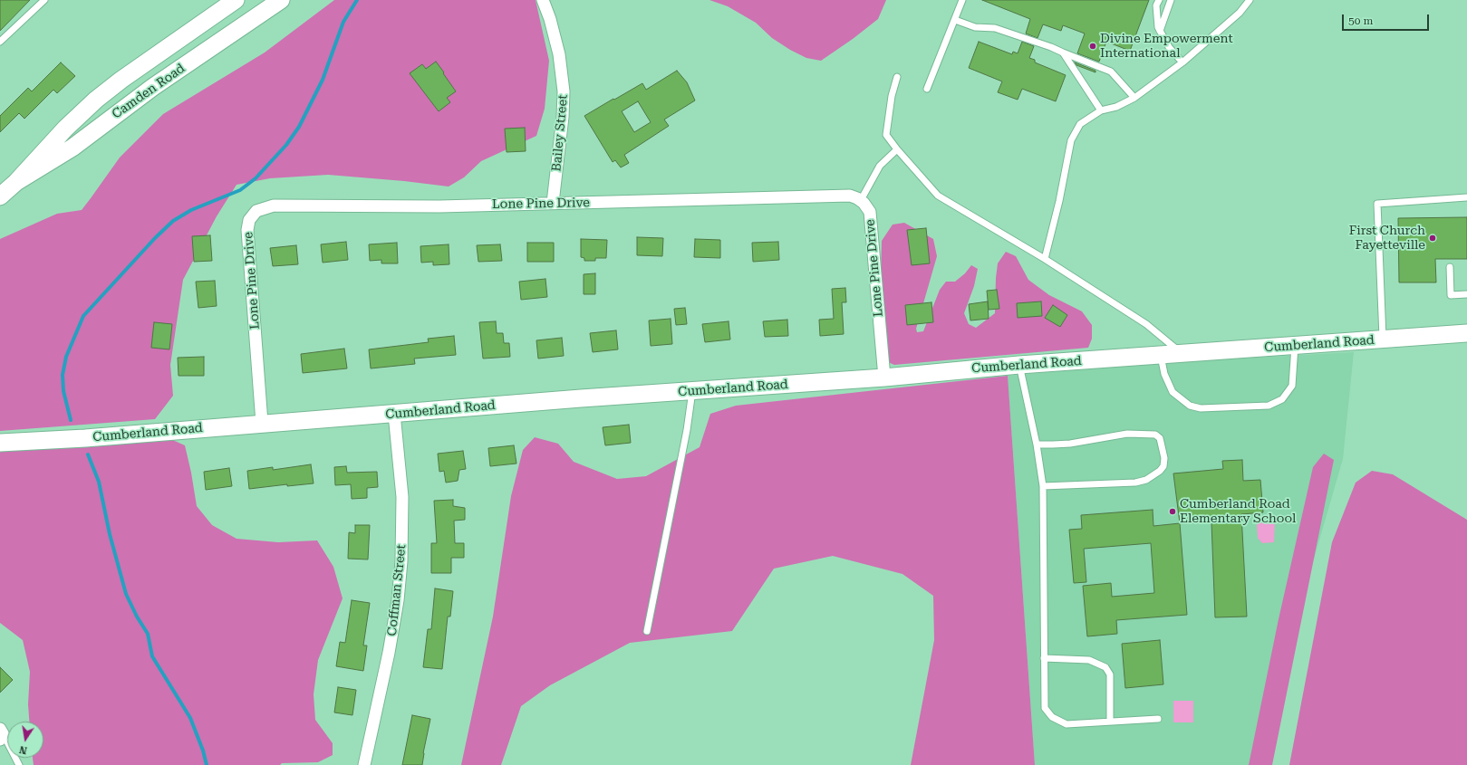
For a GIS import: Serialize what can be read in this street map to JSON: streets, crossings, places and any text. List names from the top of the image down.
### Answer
{
  "streets": {
    "main road": ["Camden Road", "Cumberland Road"],
    "street": ["Bailey Street", "Lone Pine Drive", "Coffman Street"]
  },
  "crossings": [
    ["Bailey Street", "Lone Pine Drive"],
    ["Lone Pine Drive", "Cumberland Road"],
    ["Cumberland Road", "Coffman Street"]
  ],
  "places": ["Divine Empowerment International", "First Church Fayetteville", "Cumberland Road Elementary School"],
  "scale_bar": "50 m",
  "north": "bottom"
}
